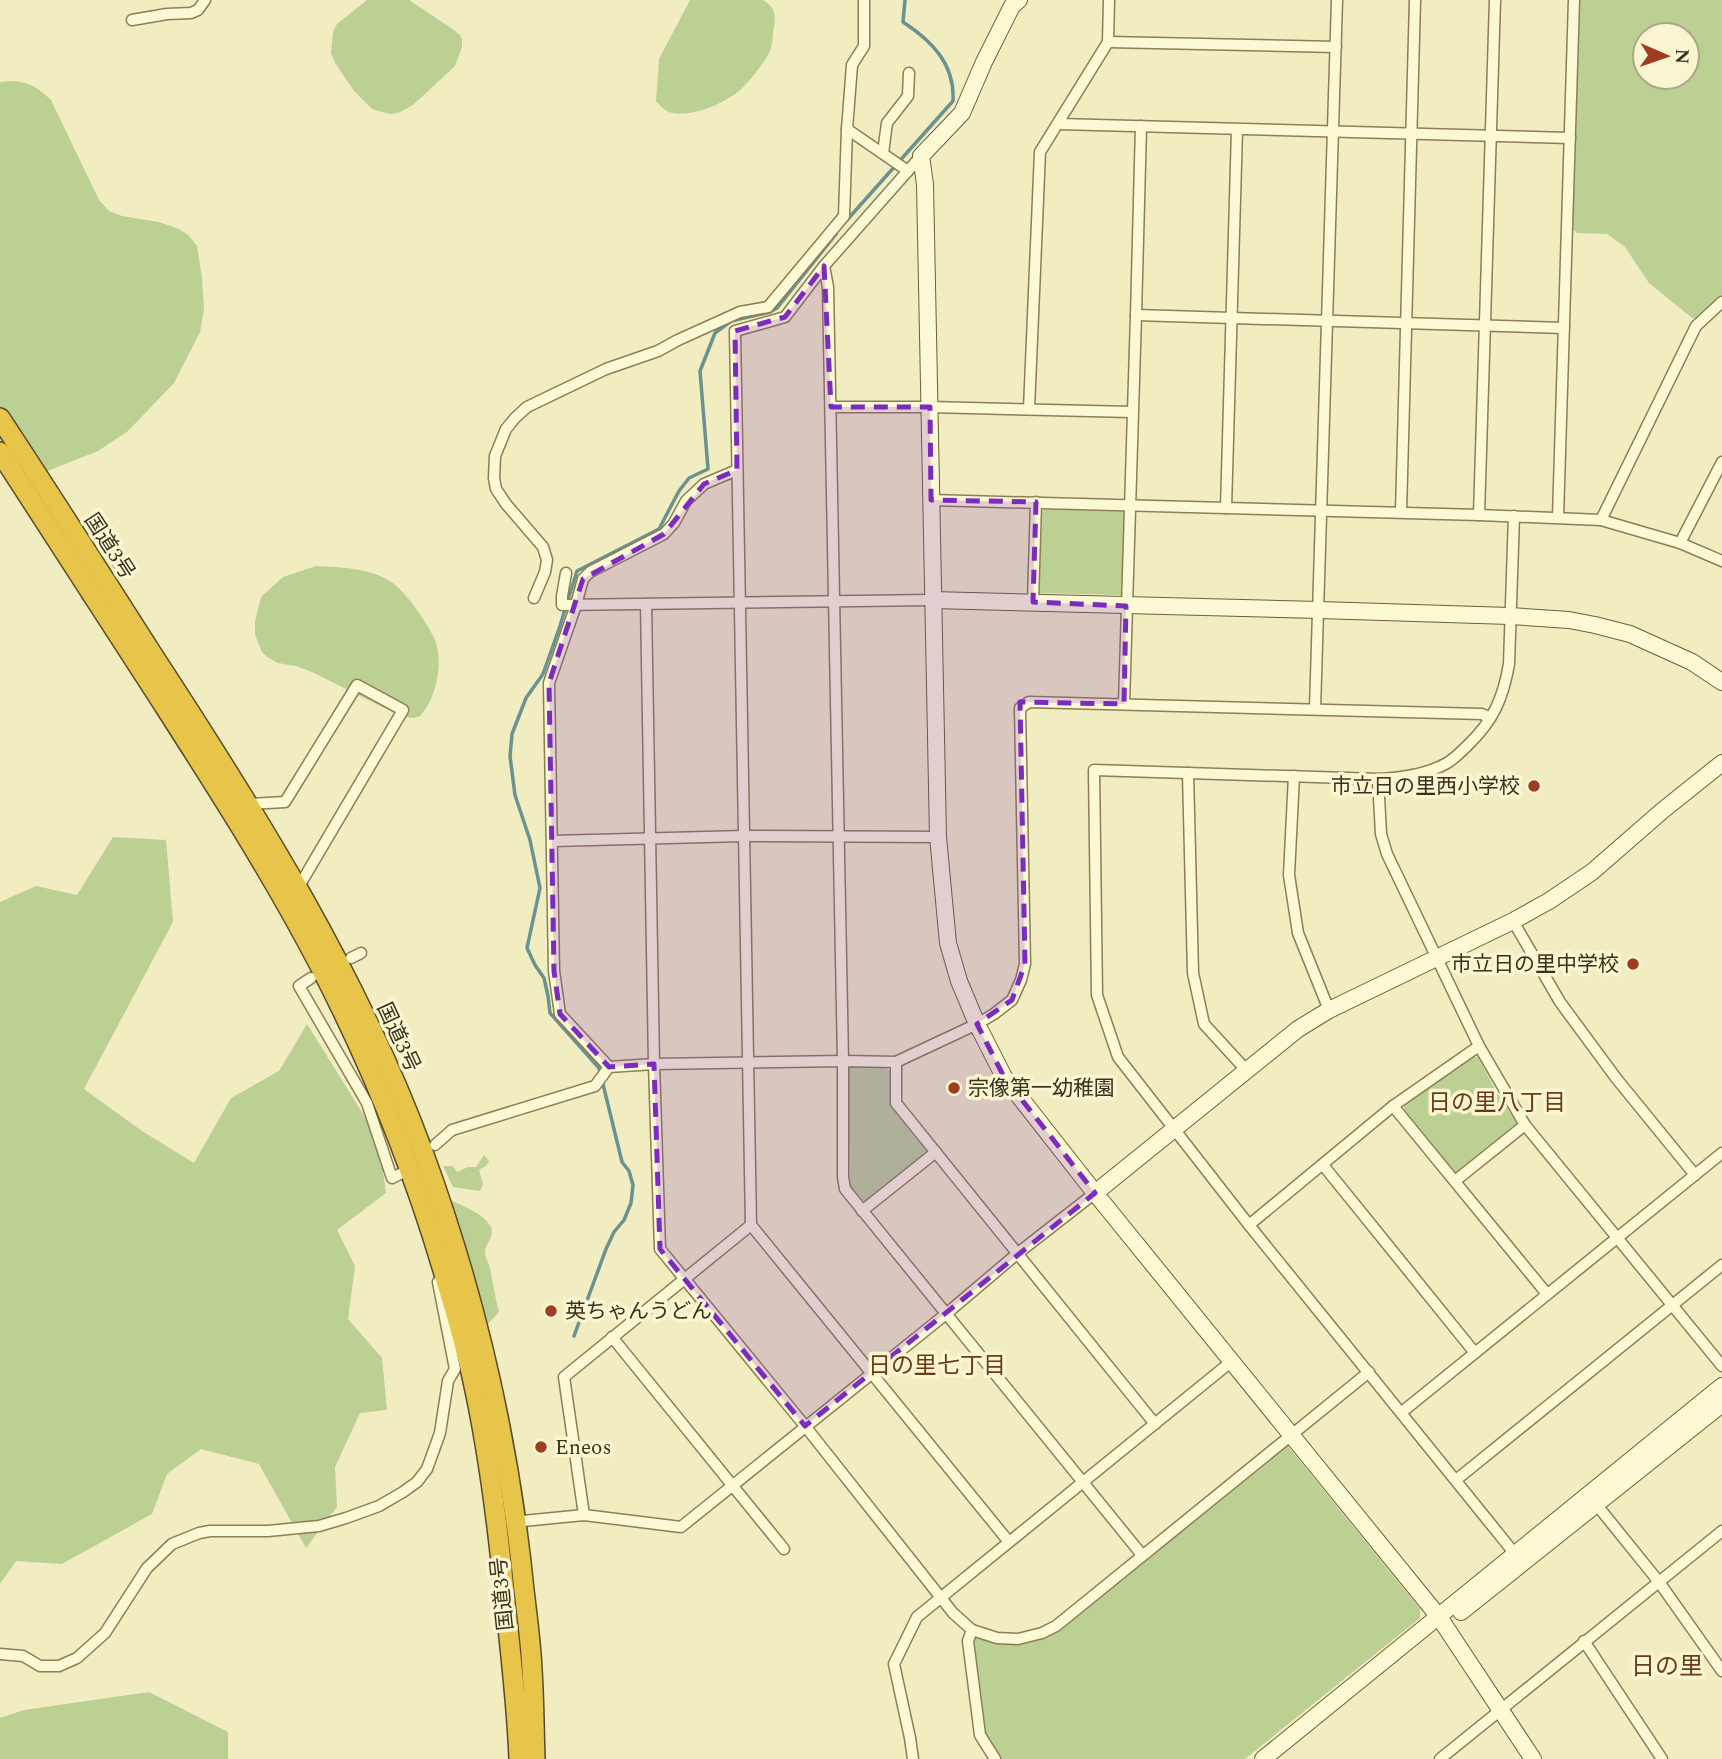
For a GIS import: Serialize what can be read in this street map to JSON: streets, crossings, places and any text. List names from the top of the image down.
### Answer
{
  "streets": {
    "highway": ["国道3号"]
  },
  "districts": ["日の里八丁目", "日の里七丁目", "日の里"],
  "places": [
    "市立日の里西小学校",
    "市立日の里中学校",
    "宗像第一幼稚園",
    "英ちゃんうどん",
    "Eneos"
  ],
  "north": "right"
}
